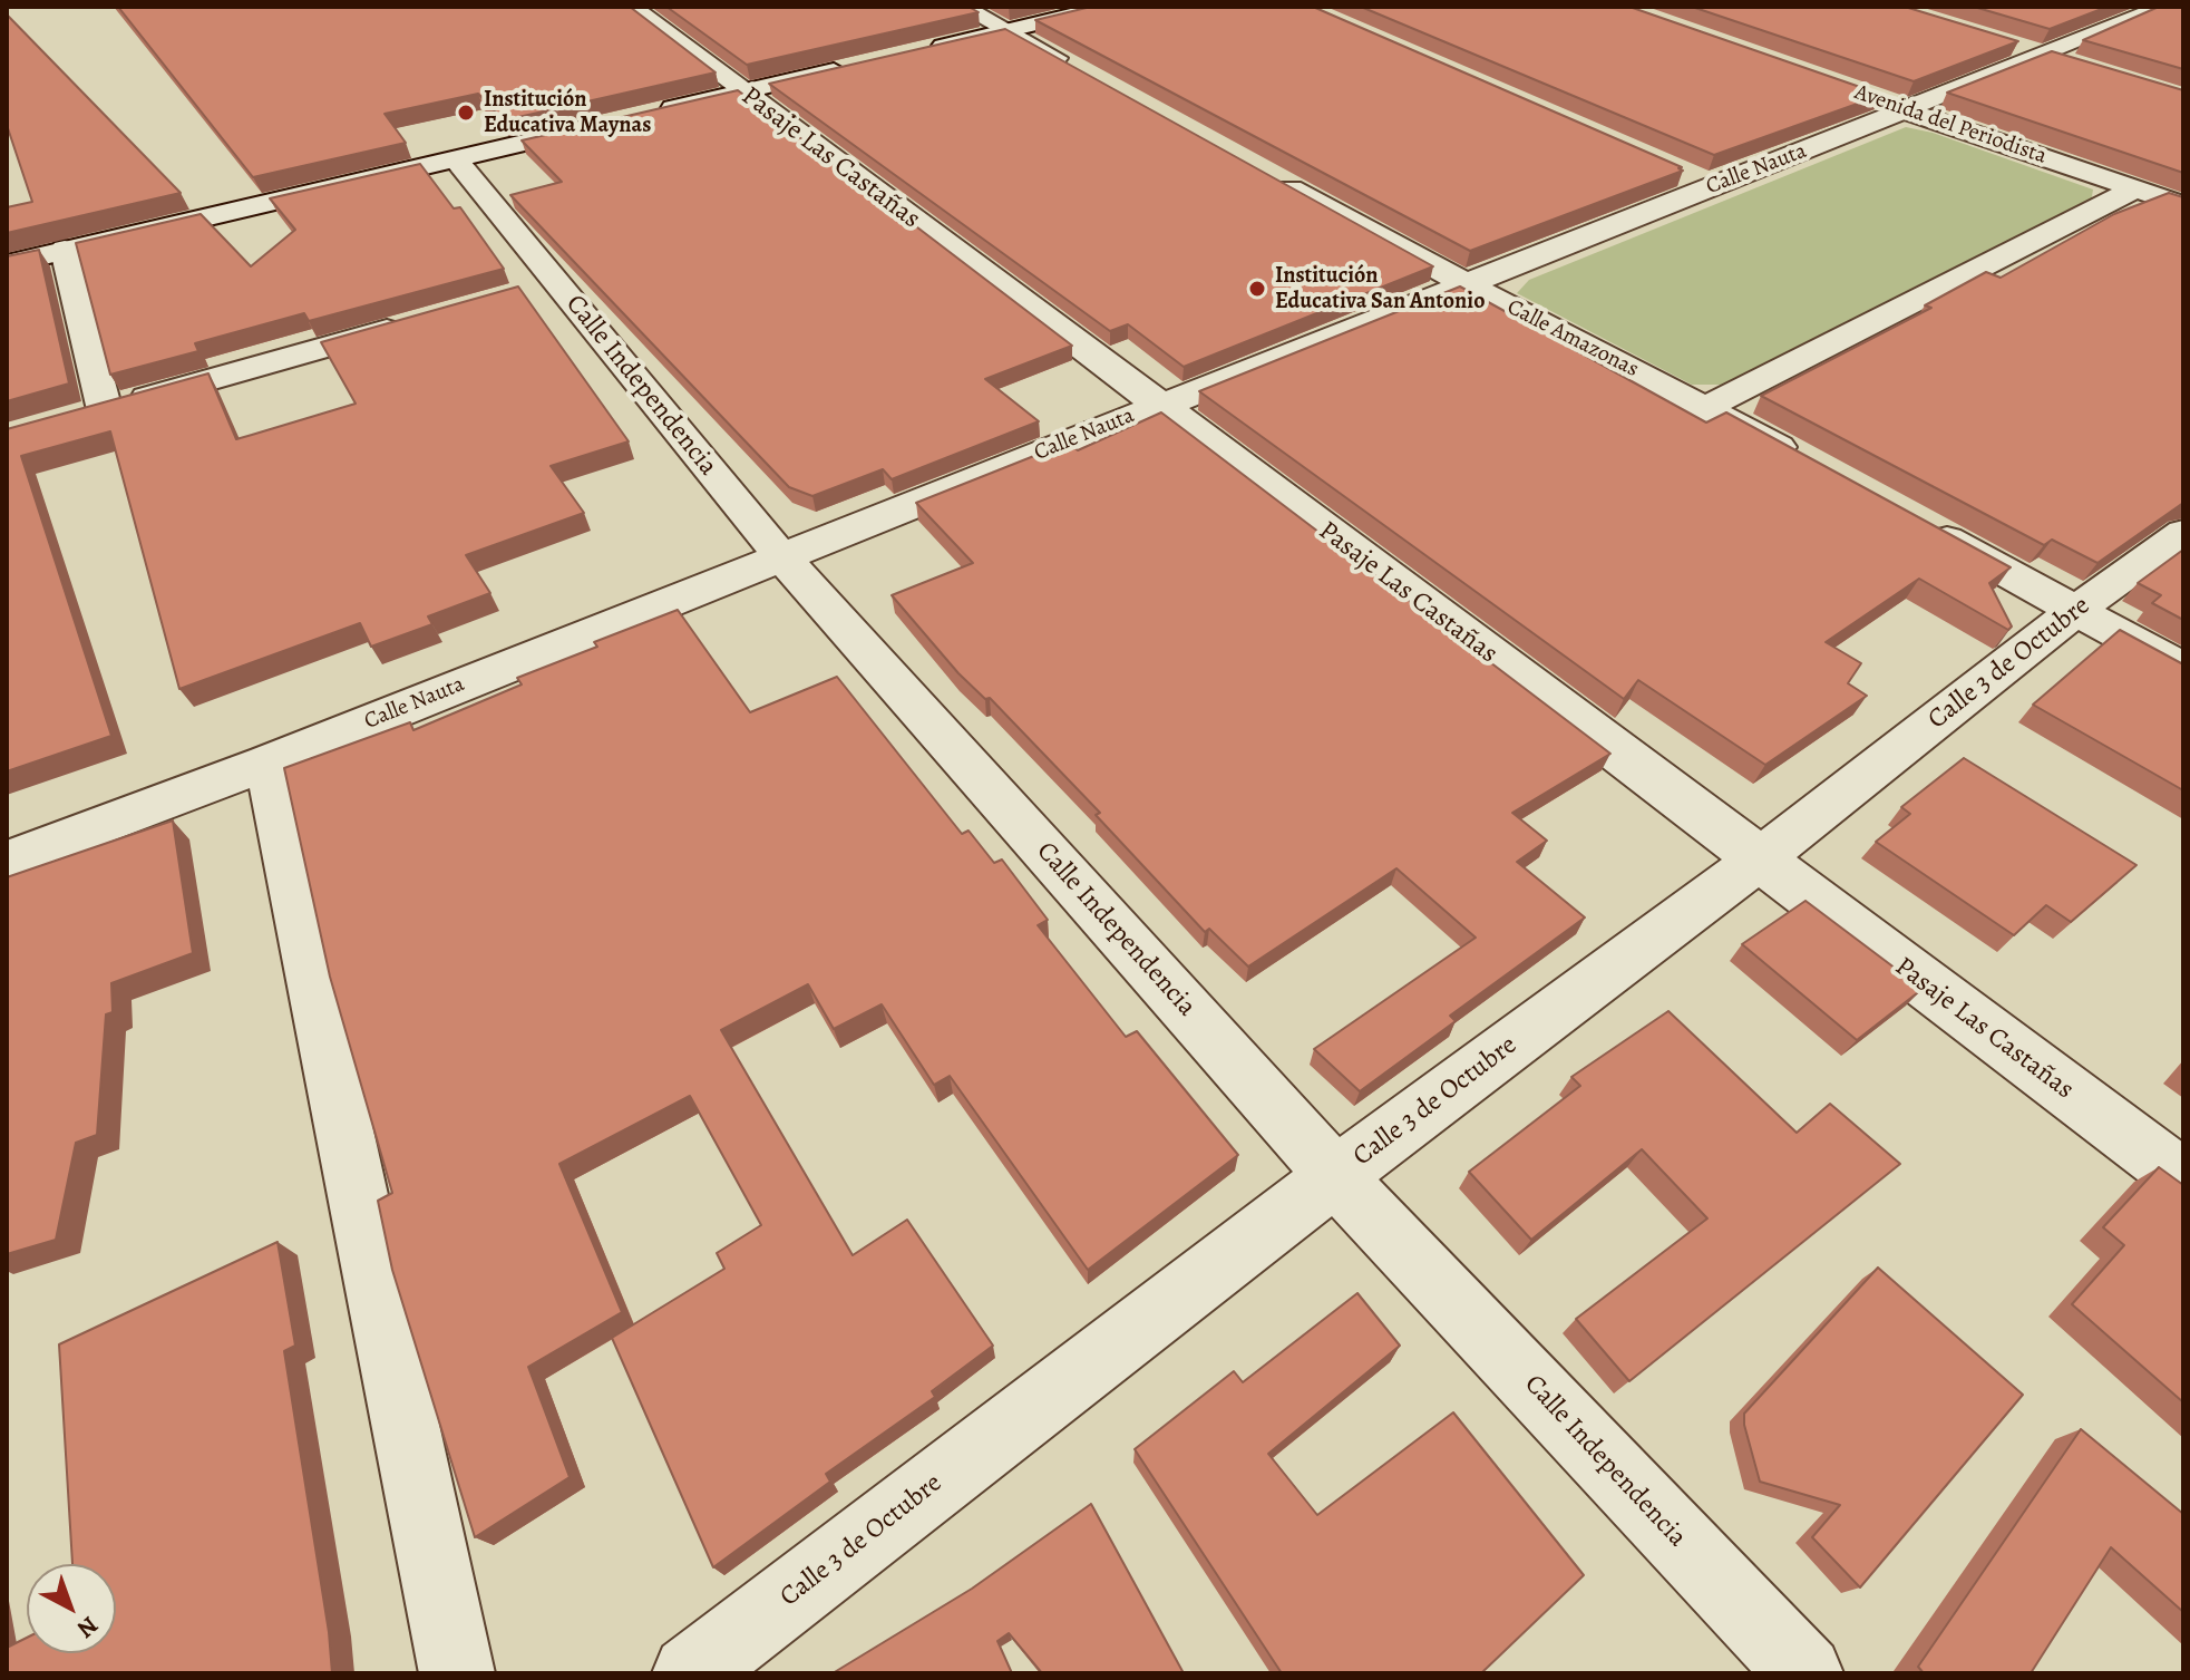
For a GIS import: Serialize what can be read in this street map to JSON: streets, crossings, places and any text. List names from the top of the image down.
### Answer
{
  "streets": {
    "street": [
      "Avenida del Periodista",
      "Pasaje Las Castañas",
      "Calle Nauta",
      "Calle Amazonas",
      "Calle Independencia",
      "Calle 3 de Octubre"
    ]
  },
  "crossings": [
    ["Avenida del Periodista", "Calle Nauta"],
    ["Pasaje Las Castañas", "Calle Nauta"],
    ["Pasaje Las Castañas", "Calle 3 de Octubre"],
    ["Calle Nauta", "Calle Amazonas"],
    ["Calle Nauta", "Calle Independencia"],
    ["Calle Independencia", "Calle 3 de Octubre"]
  ],
  "places": ["Institución Educativa Maynas", "Institución Educativa San Antonio"],
  "north": "bottom right"
}
